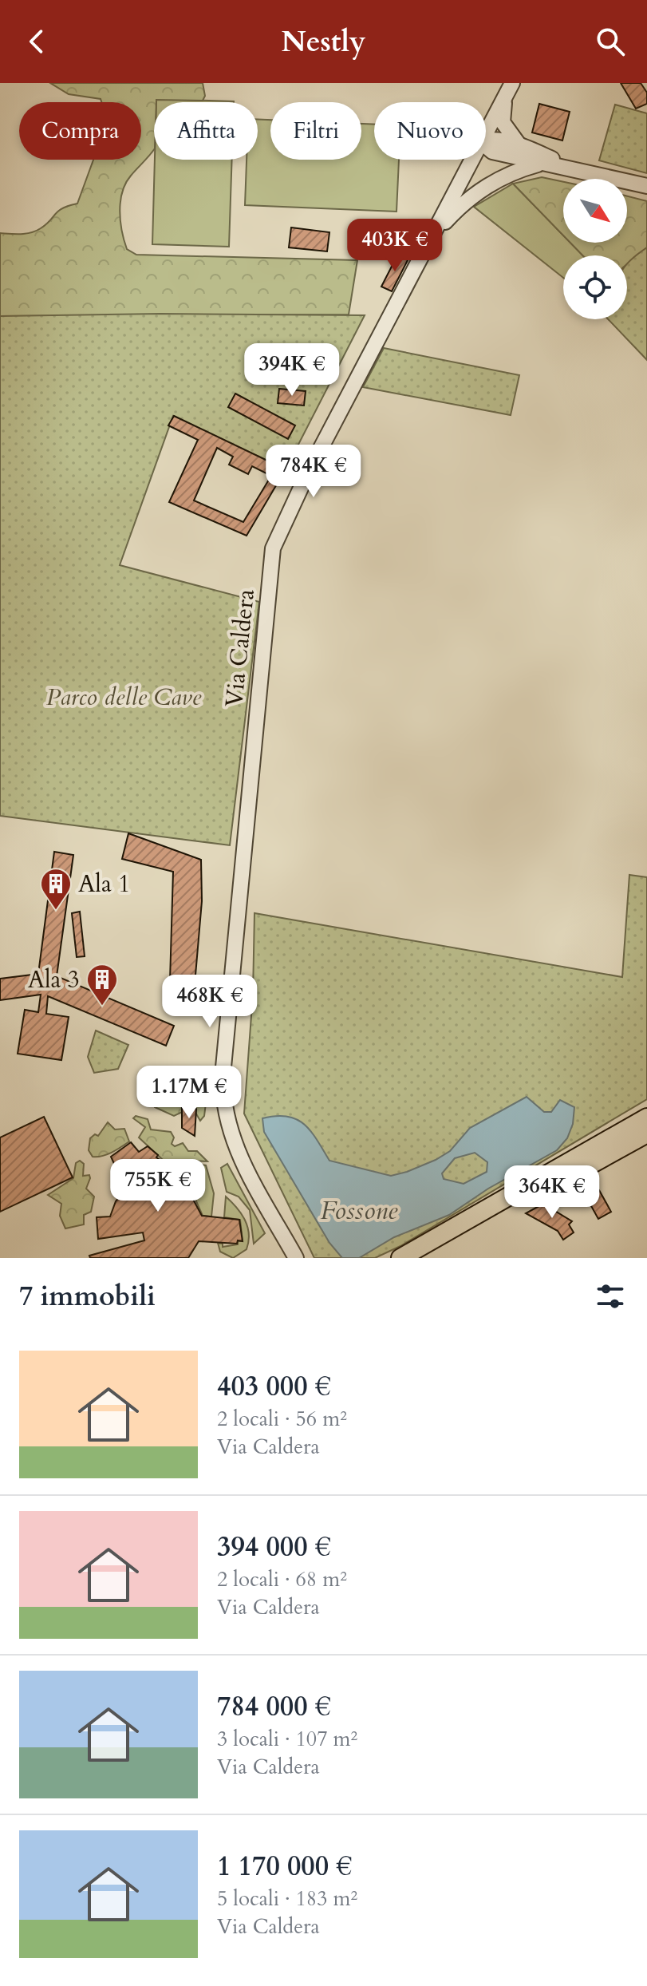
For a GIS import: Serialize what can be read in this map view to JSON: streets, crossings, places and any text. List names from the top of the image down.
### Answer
{
  "streets": {
    "street": ["Via Caldera"]
  },
  "water": ["Fossone"],
  "parks": ["Parco delle Cave"],
  "places": {
    "building": ["Ala 1", "Ala 3"]
  },
  "north": "bottom right",
  "page": {
    "header": "Nestly",
    "chip": [
      "Compra",
      "Affitta",
      "Filtri",
      "Nuovo"
    ],
    "price": [
      "403K €",
      "394K €",
      "784K €",
      "468K €",
      "1.17M €",
      "755K €",
      "364K €"
    ],
    "heading": "7 immobili",
    "list": [
      {
        "name": "403 000 €",
        "note": "2 locali · 56 m² · Via Caldera"
      },
      {
        "name": "394 000 €",
        "note": "2 locali · 68 m² · Via Caldera"
      },
      {
        "name": "784 000 €",
        "note": "3 locali · 107 m² · Via Caldera"
      },
      {
        "name": "1 170 000 €",
        "note": "5 locali · 183 m² · Via Caldera"
      }
    ]
  }
}
